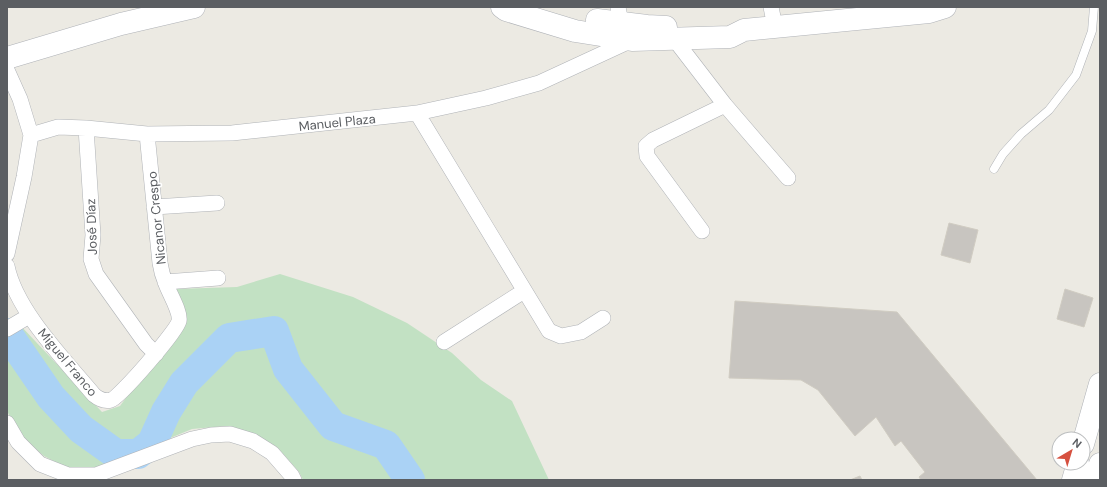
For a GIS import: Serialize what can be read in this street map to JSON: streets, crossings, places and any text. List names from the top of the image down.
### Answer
{
  "streets": {
    "street": [
      "Manuel Plaza",
      "Nicanor Crespo",
      "José Díaz",
      "Miguel Franco"
    ]
  },
  "crossings": [
    ["Manuel Plaza", "Nicanor Crespo"],
    ["Manuel Plaza", "José Díaz"],
    ["Nicanor Crespo", "Miguel Franco"],
    ["José Díaz", "Miguel Franco"]
  ],
  "north": "top right"
}
